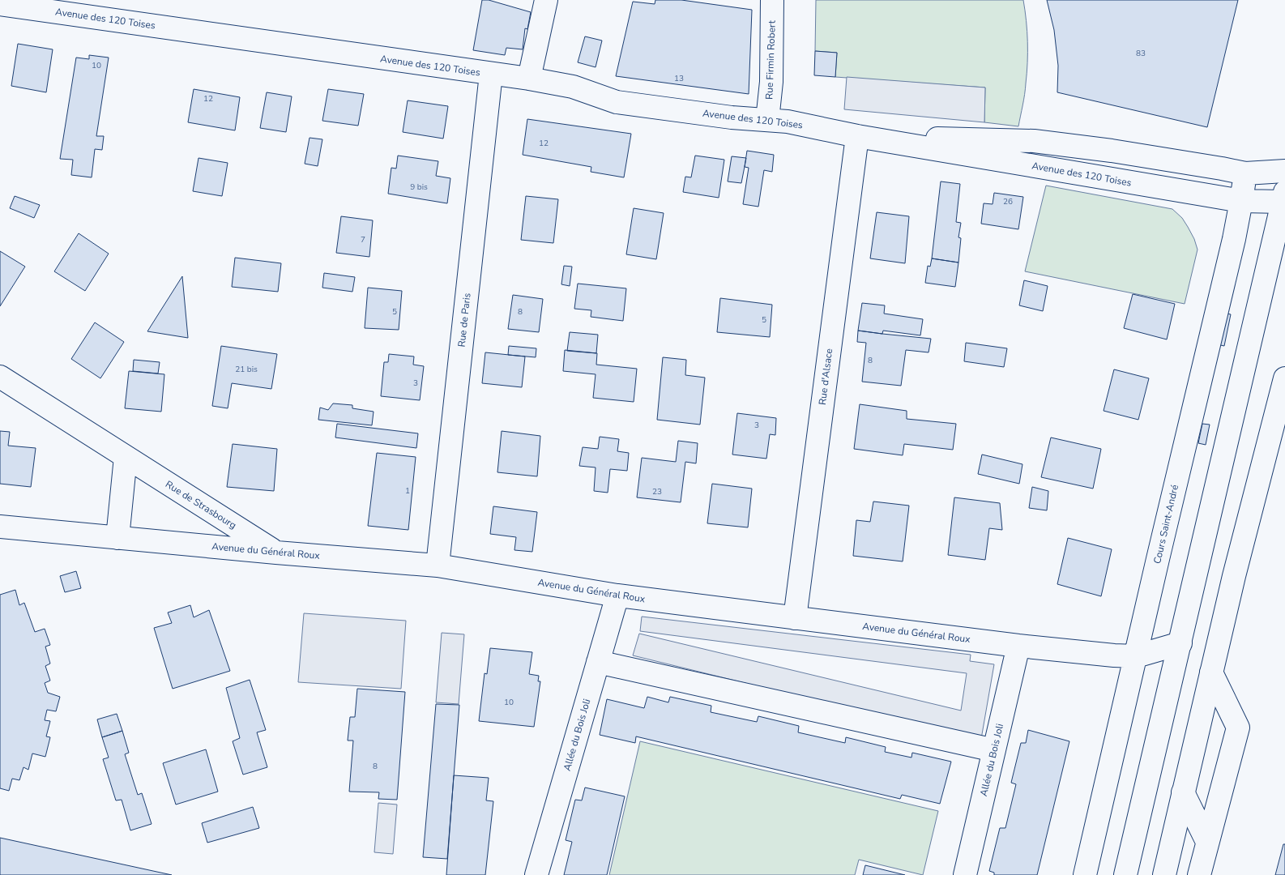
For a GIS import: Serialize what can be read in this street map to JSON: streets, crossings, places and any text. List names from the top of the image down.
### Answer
{
  "streets": {
    "street": [
      "Avenue des 120 Toises",
      "Rue Firmin Robert",
      "Rue de Paris",
      "Rue d'Alsace",
      "Rue de Strasbourg",
      "Cours Saint-André",
      "Avenue du Général Roux",
      "Allée du Bois Joli"
    ]
  },
  "crossings": [
    ["Avenue des 120 Toises", "Rue Firmin Robert"],
    ["Avenue des 120 Toises", "Rue de Paris"],
    ["Avenue des 120 Toises", "Rue d'Alsace"],
    ["Avenue des 120 Toises", "Cours Saint-André"],
    ["Rue de Paris", "Avenue du Général Roux"],
    ["Rue d'Alsace", "Avenue du Général Roux"],
    ["Rue de Strasbourg", "Avenue du Général Roux"],
    ["Cours Saint-André", "Avenue du Général Roux"],
    ["Avenue du Général Roux", "Allée du Bois Joli"]
  ],
  "house_numbers": [
    "83",
    "10",
    "13",
    "12",
    "12",
    "9 bis",
    "26",
    "7",
    "5",
    "8",
    "5",
    "8",
    "21 bis",
    "3",
    "3",
    "1",
    "23",
    "10",
    "8"
  ]
}
